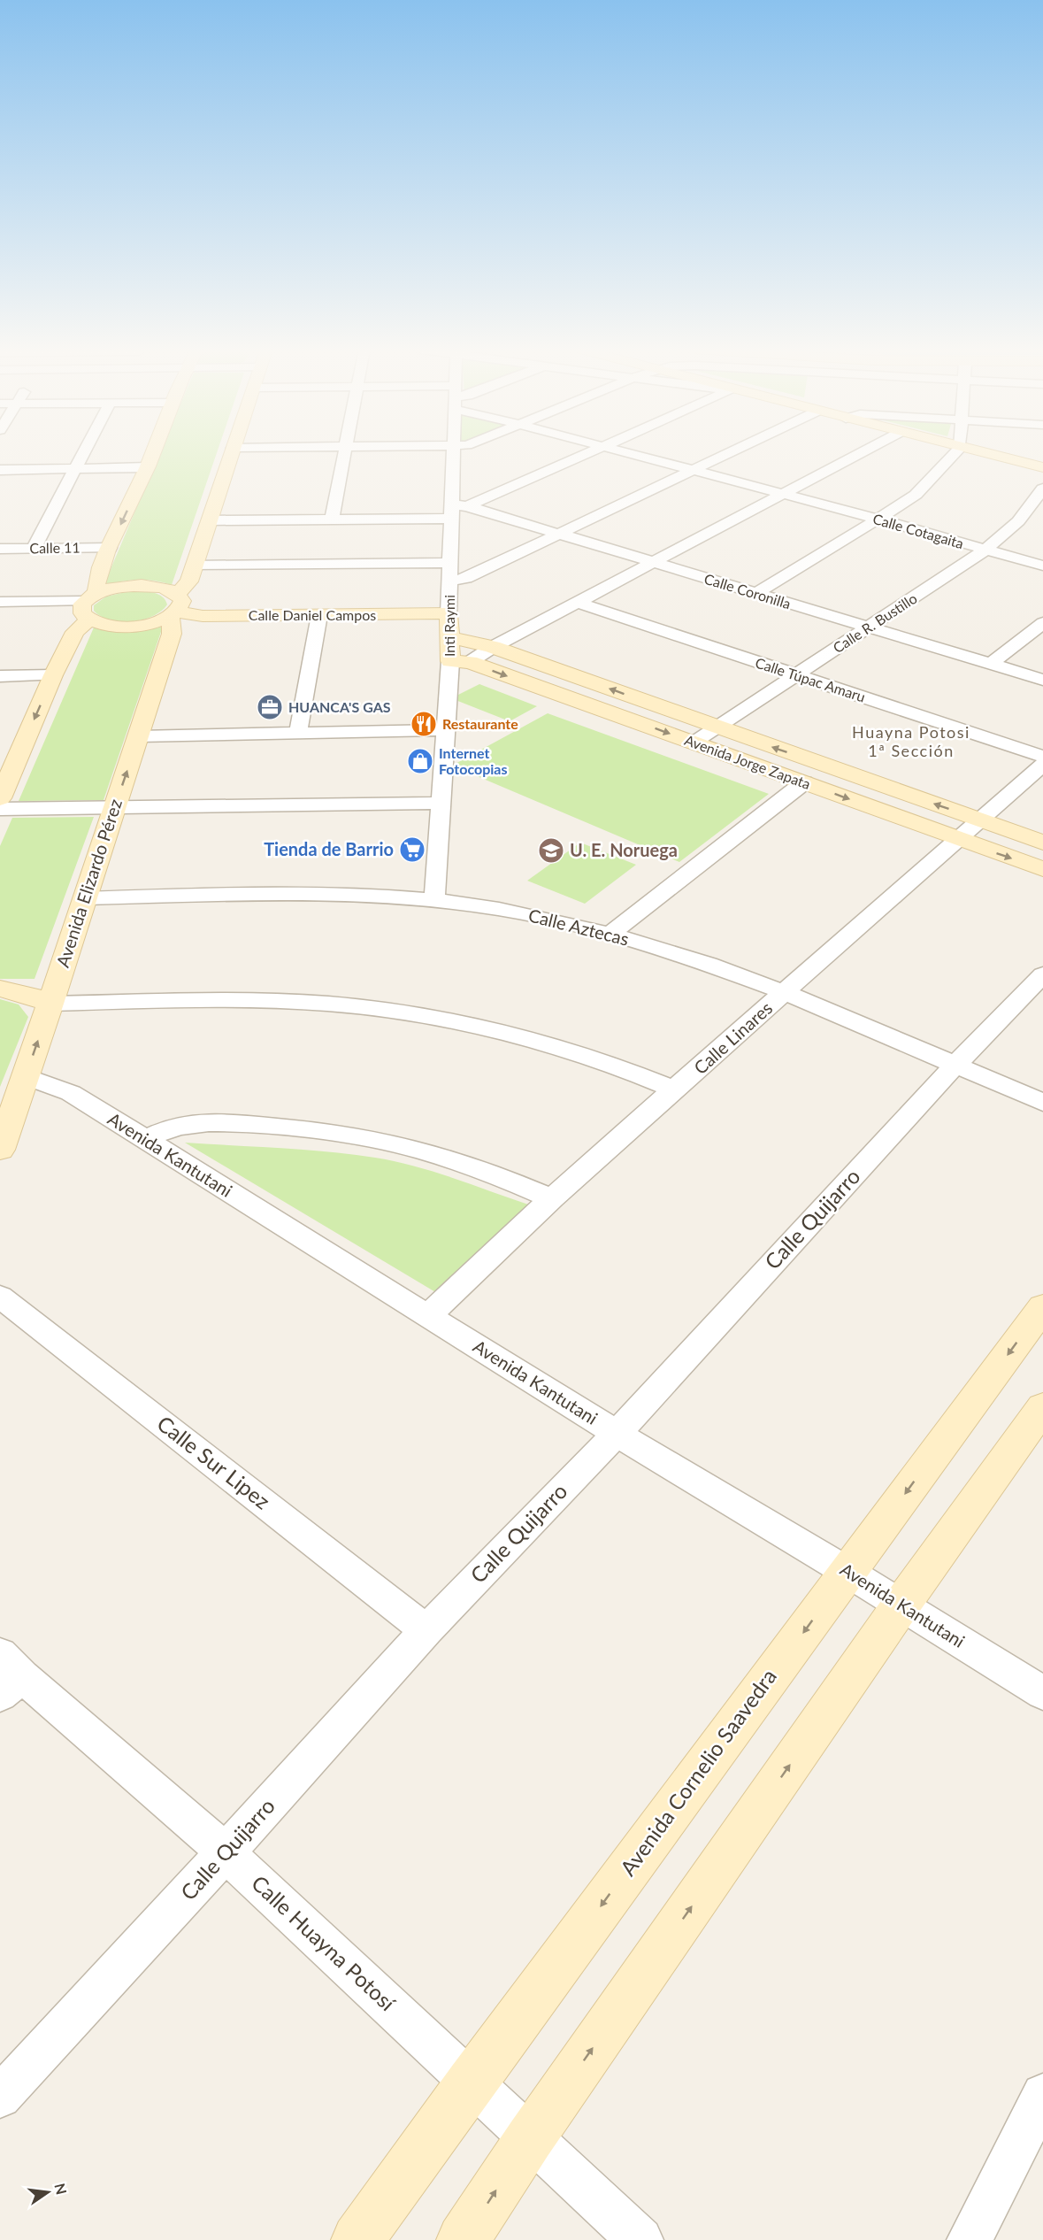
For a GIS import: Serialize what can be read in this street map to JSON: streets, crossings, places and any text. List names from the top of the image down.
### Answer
{
  "streets": {
    "street": [
      "Calle Cotagaita",
      "Calle 11",
      "Calle Coronilla",
      "Calle Daniel Campos",
      "Calle R. Bustillo",
      "Inti Raymi",
      "Calle Túpac Amaru",
      "Avenida Jorge Zapata",
      "Avenida Elizardo Pérez",
      "Calle Aztecas",
      "Calle Linares",
      "Avenida Kantutani",
      "Calle Quijarro",
      "Calle Sur Lipez",
      "Avenida Cornelio Saavedra",
      "Calle Huayna Potosí"
    ]
  },
  "crossings": [
    ["Calle Cotagaita", "Calle R. Bustillo"],
    ["Calle Coronilla", "Calle R. Bustillo"],
    ["Calle Coronilla", "Inti Raymi"],
    ["Calle Daniel Campos", "Inti Raymi"],
    ["Calle Daniel Campos", "Avenida Elizardo Pérez"],
    ["Calle R. Bustillo", "Calle Túpac Amaru"],
    ["Calle R. Bustillo", "Avenida Jorge Zapata"],
    ["Inti Raymi", "Avenida Jorge Zapata"],
    ["Inti Raymi", "Calle Aztecas"],
    ["Avenida Jorge Zapata", "Calle Linares"],
    ["Avenida Elizardo Pérez", "Calle Aztecas"],
    ["Avenida Elizardo Pérez", "Avenida Kantutani"],
    ["Calle Aztecas", "Calle Linares"],
    ["Calle Aztecas", "Calle Quijarro"],
    ["Calle Linares", "Avenida Kantutani"],
    ["Avenida Kantutani", "Calle Quijarro"],
    ["Avenida Kantutani", "Avenida Cornelio Saavedra"],
    ["Calle Quijarro", "Calle Sur Lipez"],
    ["Calle Quijarro", "Calle Huayna Potosí"],
    ["Avenida Cornelio Saavedra", "Calle Huayna Potosí"]
  ],
  "districts": ["Huayna Potosi 1ª Sección"],
  "places": {
    "office": ["HUANCA'S GAS"],
    "restaurant": ["Restaurante"],
    "shop": ["Internet Fotocopias"],
    "supermarket": ["Tienda de Barrio"],
    "school or university": ["U. E. Noruega"]
  },
  "north": "right"
}
